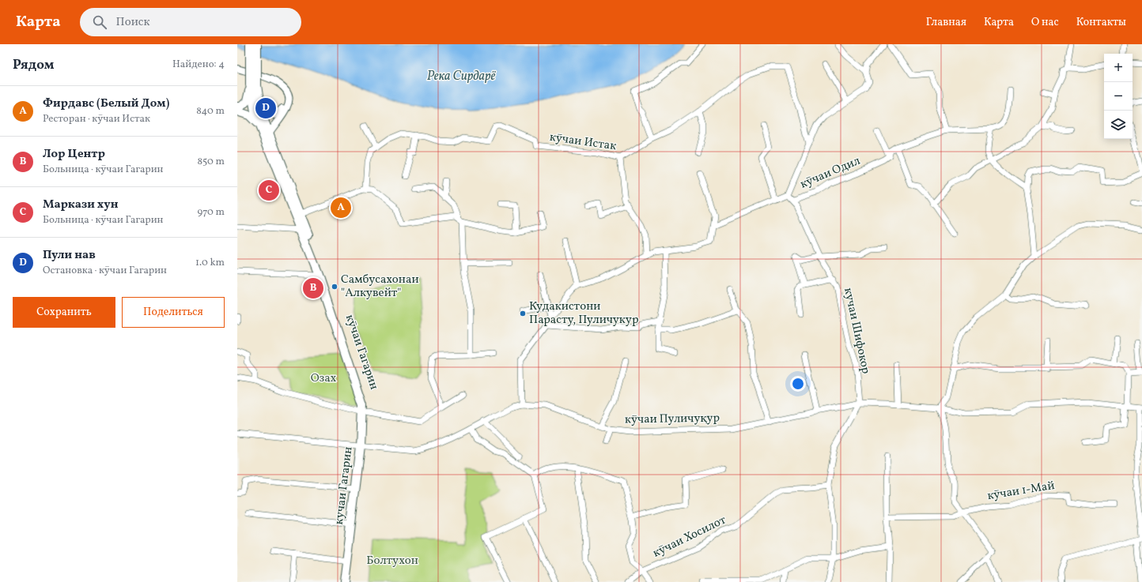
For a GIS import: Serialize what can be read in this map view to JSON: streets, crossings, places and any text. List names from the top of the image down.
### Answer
{
  "streets": {
    "highway": ["кӯчаи Гагарин", "кучаи Гагарин"],
    "street": [
      "кӯчаи Истак",
      "кӯчаи Одил",
      "кучаи Шифокор",
      "кӯчаи Пуличуқур",
      "кӯчаи 1-Май",
      "кӯчаи Хосилот"
    ]
  },
  "crossings": [
    ["кӯчаи Истак", "кӯчаи Одил"],
    ["кӯчаи Одил", "кучаи Шифокор"],
    ["кучаи Шифокор", "кӯчаи Пуличуқур"],
    ["кӯчаи Гагарин", "кӯчаи Пуличуқур"],
    ["кӯчаи Гагарин", "кучаи Гагарин"],
    ["кӯчаи Пуличуқур", "кучаи Гагарин"]
  ],
  "water": ["Река Сирдарё"],
  "parks": ["Озах", "Болтухон"],
  "places": ["Самбусахонаи \"Алкувейт\"", "Кудакистони Парасту, Пуличукур"],
  "page": {
    "header": "Карта",
    "search": "Поиск",
    "nav": [
      "Главная",
      "Карта",
      "О нас",
      "Контакты"
    ],
    "heading": ["Рядом", "Найдено: 4"],
    "map_buttons": ["+", "−"],
    "list": [
      {
        "mark": "A",
        "name": "Фирдавс (Белый Дом)",
        "note": "Ресторан · кӯчаи Истак",
        "value": "840 m"
      },
      {
        "mark": "B",
        "name": "Лор Центр",
        "note": "Больница · кӯчаи Гагарин",
        "value": "850 m"
      },
      {
        "mark": "C",
        "name": "Маркази хун",
        "note": "Больница · кӯчаи Гагарин",
        "value": "970 m"
      },
      {
        "mark": "D",
        "name": "Пули нав",
        "note": "Остановка · кӯчаи Гагарин",
        "value": "1.0 km"
      }
    ],
    "pins": [
      "D",
      "C",
      "A",
      "B"
    ],
    "buttons": ["Сохранить", "Поделиться"]
  }
}
